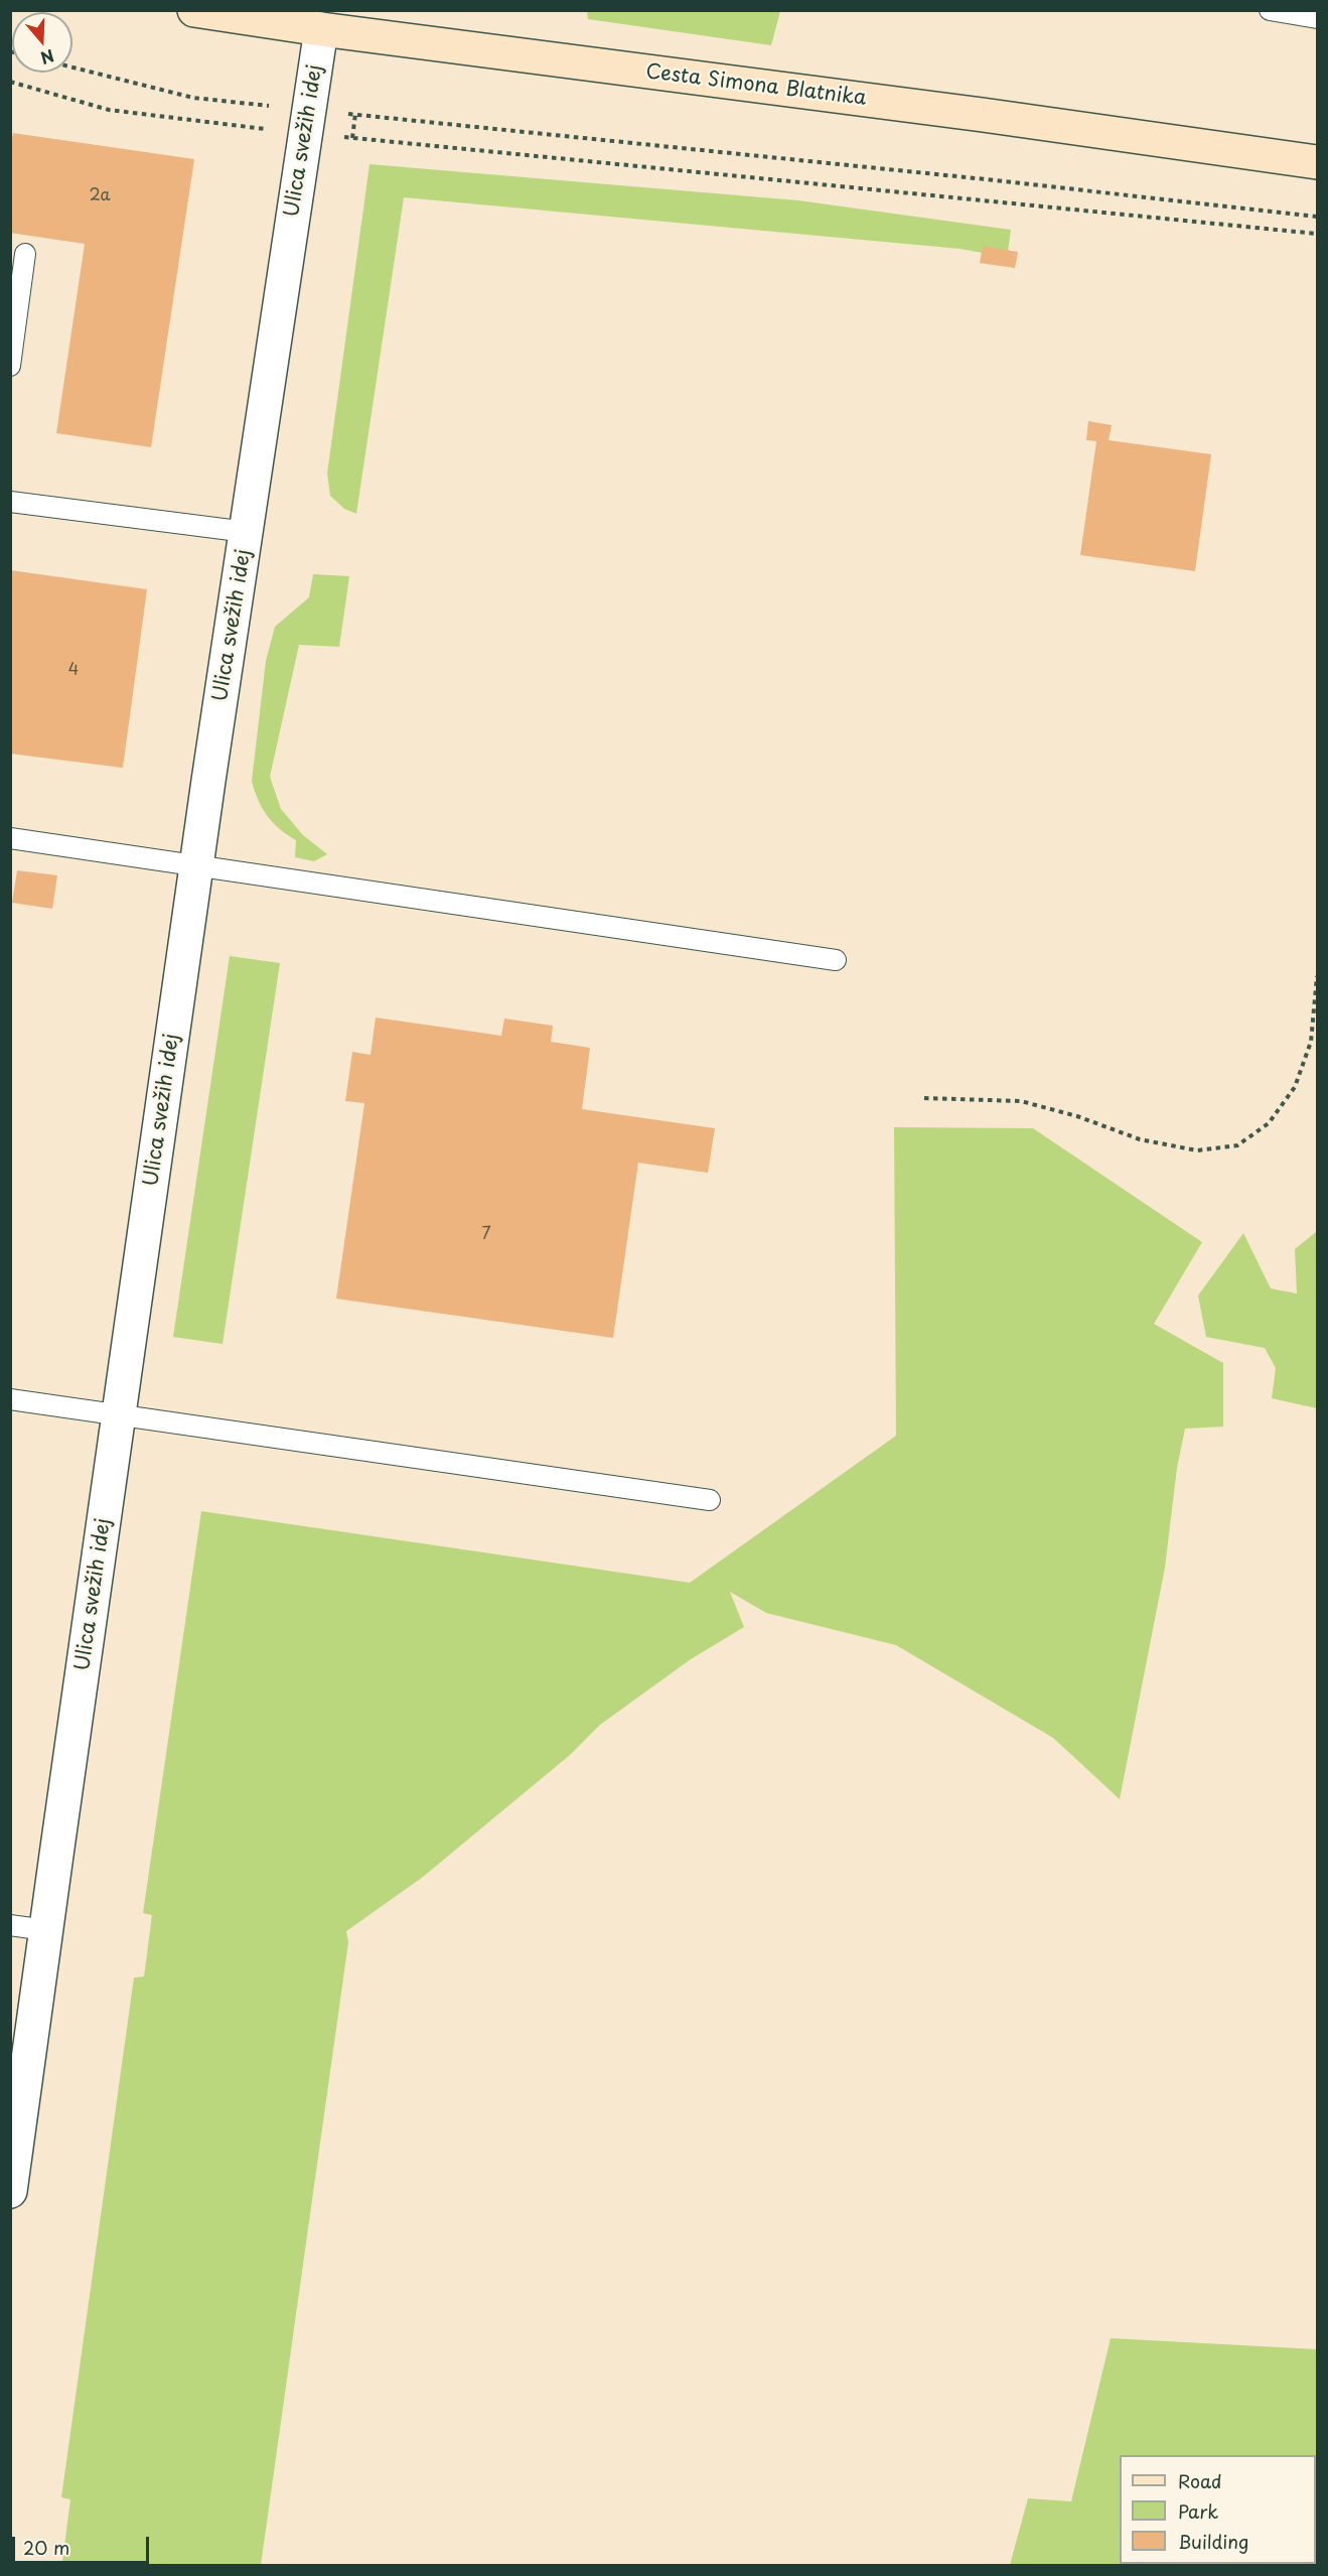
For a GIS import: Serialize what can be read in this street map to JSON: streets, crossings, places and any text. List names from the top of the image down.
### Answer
{
  "streets": {
    "street": ["Cesta Simona Blatnika", "Ulica svežih idej"]
  },
  "crossings": [
    ["Cesta Simona Blatnika", "Ulica svežih idej"]
  ],
  "house_numbers": ["2a", "4", "7"],
  "legend": ["Road", "Park", "Building"],
  "scale_bar": "20 m",
  "north": "bottom"
}
